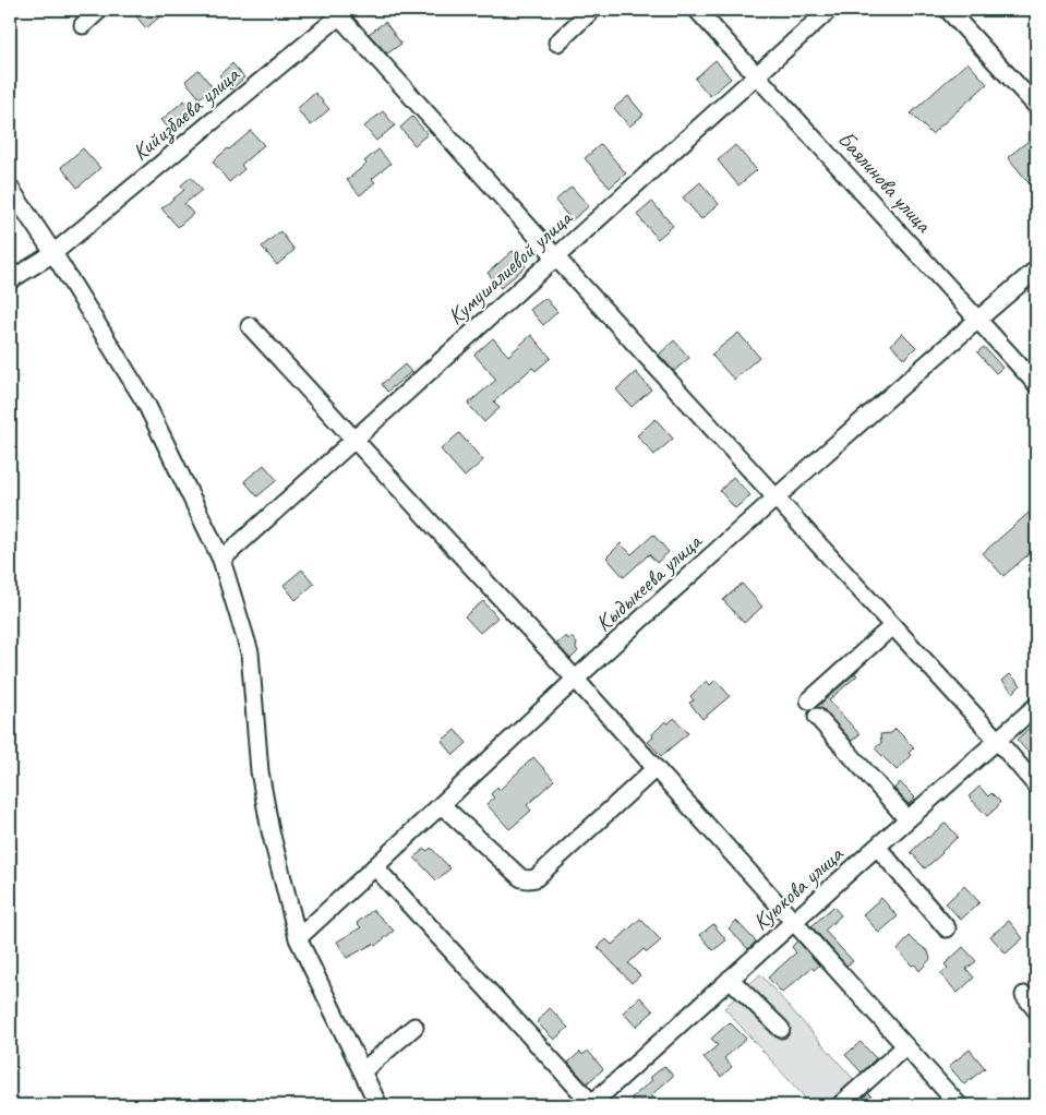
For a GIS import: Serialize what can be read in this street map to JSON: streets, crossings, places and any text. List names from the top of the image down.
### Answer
{
  "streets": {
    "street": [
      "Кийизбаева улица",
      "Баялинова улица",
      "Кумушалиевой улица",
      "Кыдыкеева улица",
      "Куюкова улица"
    ]
  },
  "crossings": [
    ["Баялинова улица", "Кумушалиевой улица"],
    ["Баялинова улица", "Кыдыкеева улица"]
  ]
}
